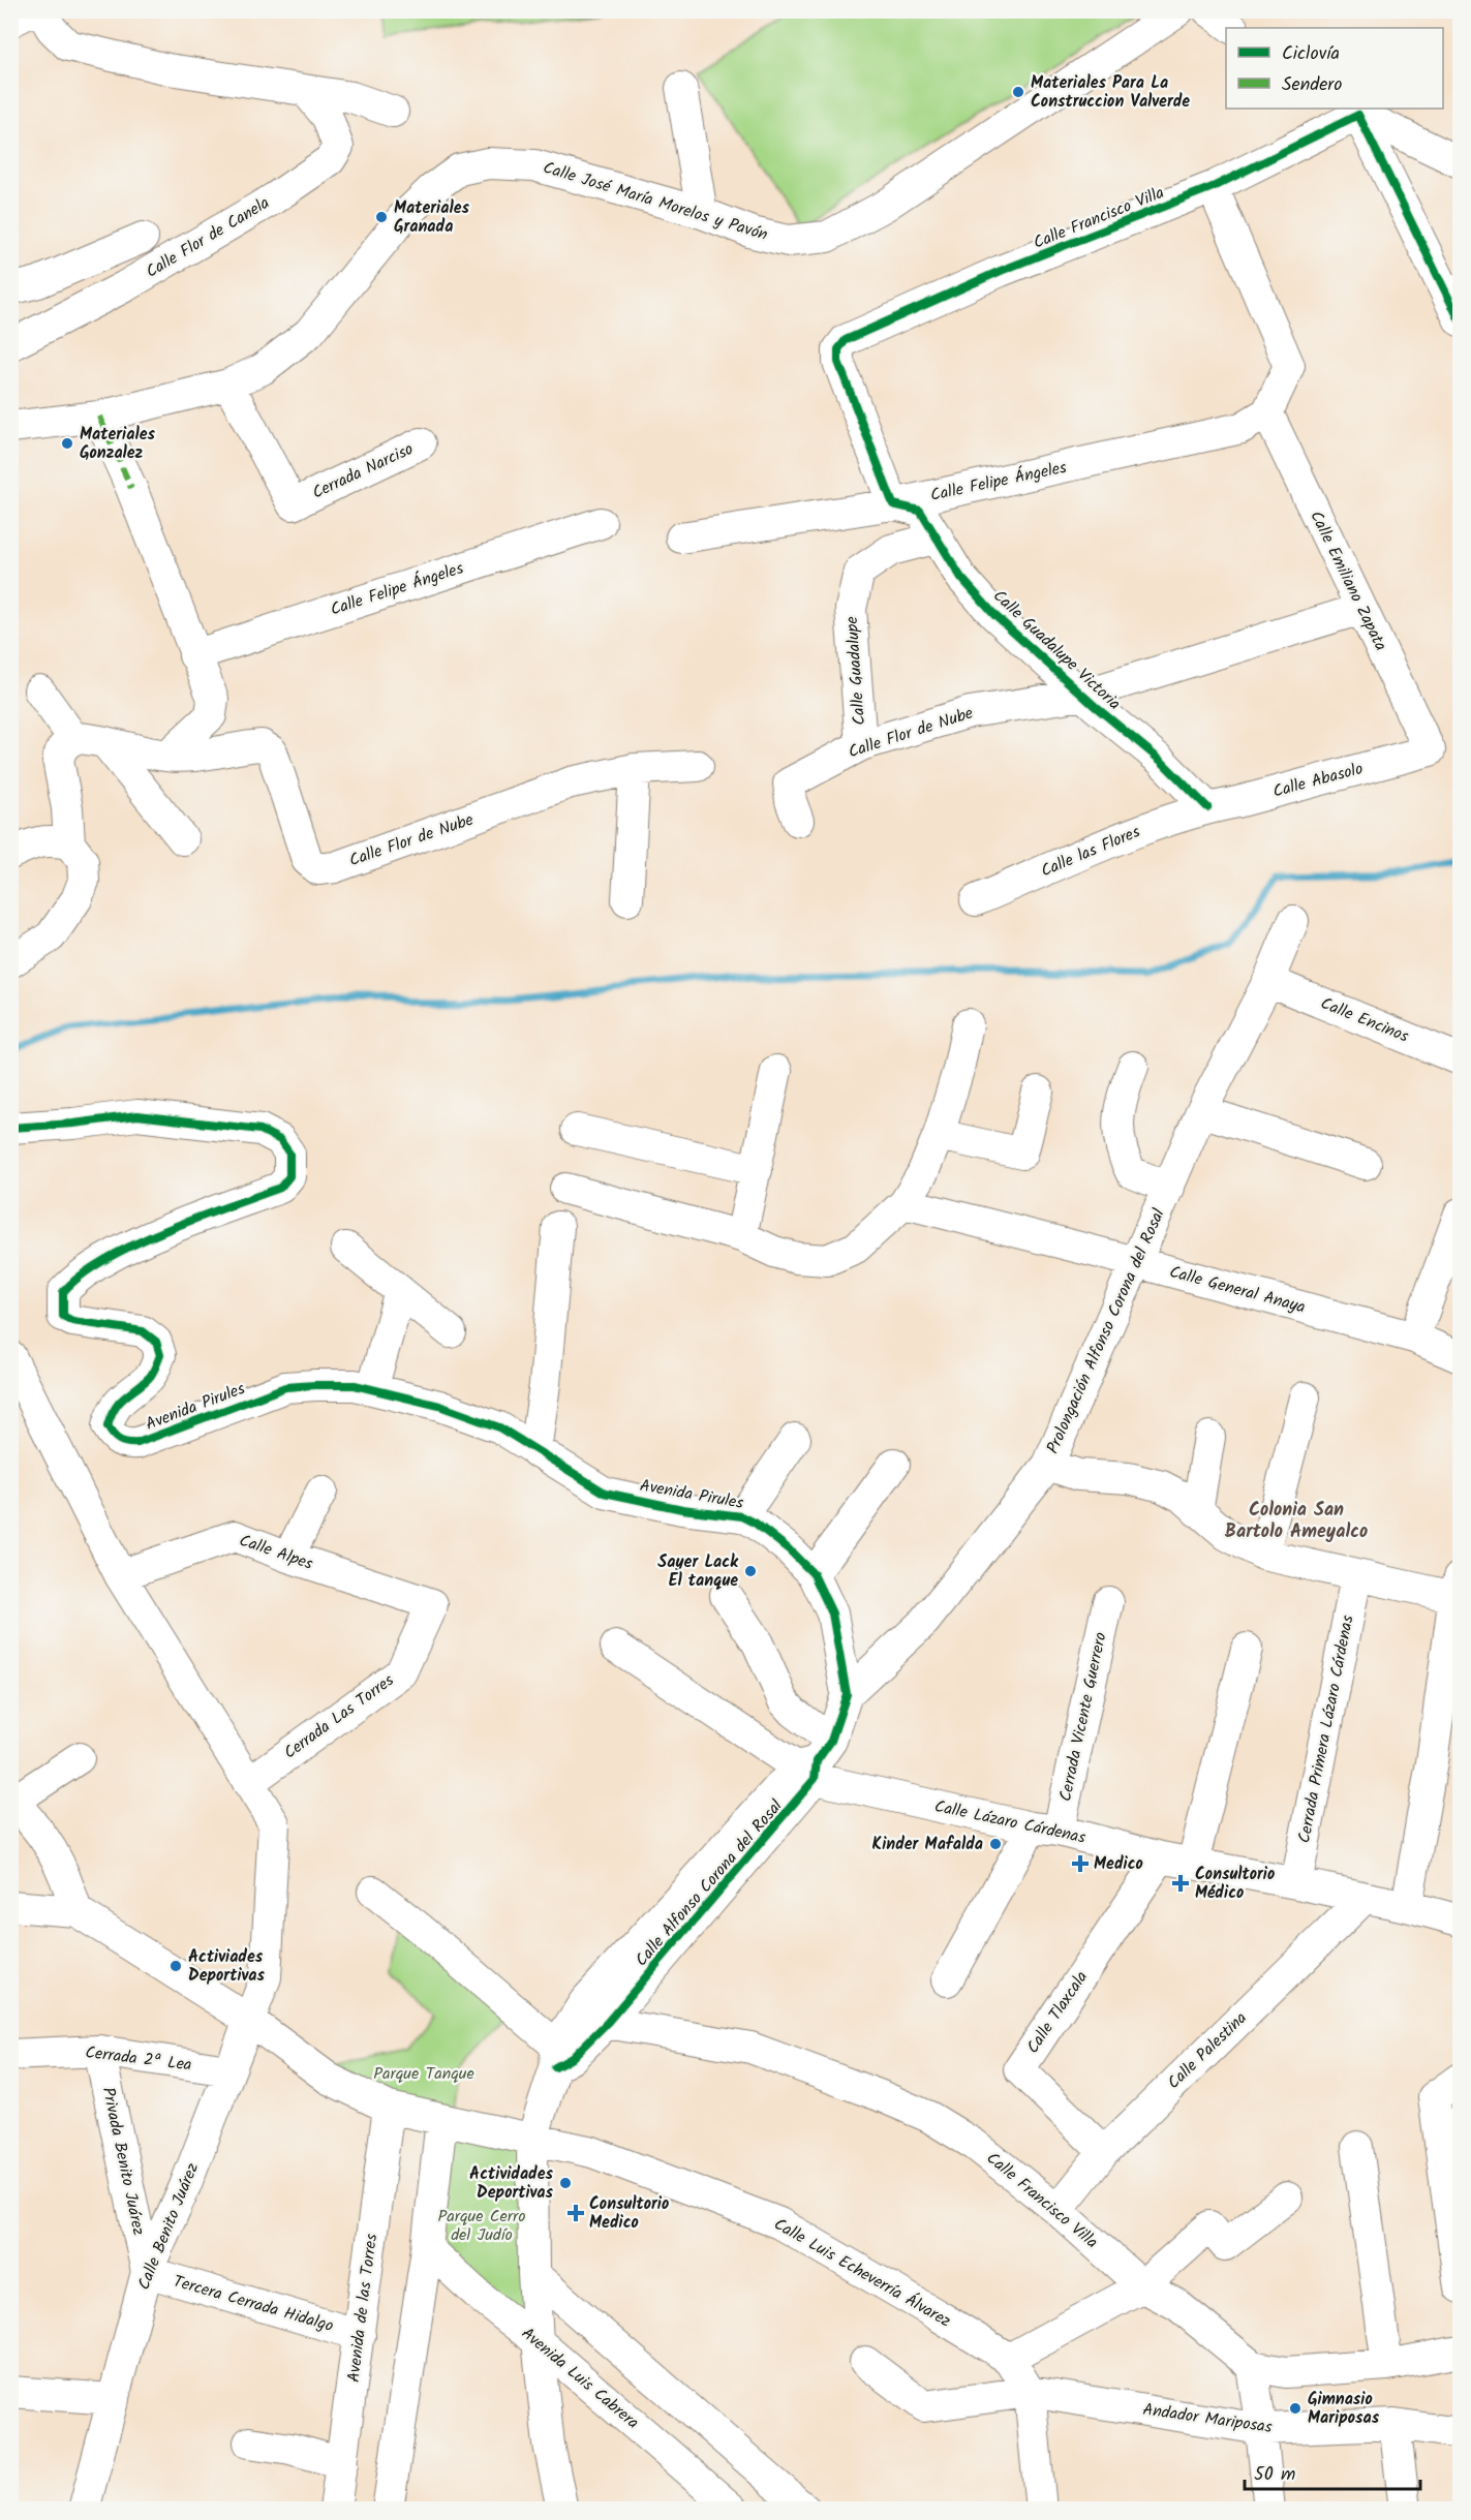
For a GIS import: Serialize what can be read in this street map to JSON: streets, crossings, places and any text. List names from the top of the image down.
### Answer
{
  "streets": {
    "street": [
      "Calle José María Morelos y Pavón",
      "Calle Francisco Villa",
      "Calle Flor de Canela",
      "Cerrada Narciso",
      "Calle Felipe Ángeles",
      "Calle Emiliano Zapata",
      "Calle Guadalupe Victoria",
      "Calle Guadalupe",
      "Calle Flor de Nube",
      "Calle Abasolo",
      "Calle las Flores",
      "Calle Encinos",
      "Calle General Anaya",
      "Prolongación Alfonso Corona del Rosal",
      "Avenida Pirules",
      "Calle Alpes",
      "Cerrada Las Torres",
      "Cerrada Vicente Guerrero",
      "Cerrada Primera Lázaro Cárdenas",
      "Calle Lázaro Cárdenas",
      "Calle Alfonso Corona del Rosal",
      "Calle Tlaxcala",
      "Calle Palestina",
      "Cerrada 2ª Lea",
      "Privada Benito Juárez",
      "Calle Benito Juárez",
      "Calle Luis Echeverría Álvarez",
      "Tercera Cerrada Hidalgo",
      "Avenida de las Torres",
      "Avenida Luis Cabrera",
      "Andador Mariposas"
    ]
  },
  "crossings": [
    ["Calle José María Morelos y Pavón", "Cerrada Narciso"],
    ["Calle Francisco Villa", "Calle Felipe Ángeles"],
    ["Calle Francisco Villa", "Calle Guadalupe Victoria"],
    ["Calle Francisco Villa", "Calle Alfonso Corona del Rosal"],
    ["Calle Francisco Villa", "Calle Palestina"],
    ["Calle Felipe Ángeles", "Calle Emiliano Zapata"],
    ["Calle Felipe Ángeles", "Calle Guadalupe Victoria"],
    ["Calle Emiliano Zapata", "Calle Flor de Nube"],
    ["Calle Emiliano Zapata", "Calle Abasolo"],
    ["Calle Guadalupe Victoria", "Calle Guadalupe"],
    ["Calle Guadalupe Victoria", "Calle Flor de Nube"],
    ["Calle Guadalupe Victoria", "Calle Abasolo"],
    ["Calle Guadalupe Victoria", "Calle las Flores"],
    ["Calle Guadalupe", "Calle Flor de Nube"],
    ["Calle Abasolo", "Calle las Flores"],
    ["Calle Encinos", "Prolongación Alfonso Corona del Rosal"],
    ["Calle General Anaya", "Prolongación Alfonso Corona del Rosal"],
    ["Prolongación Alfonso Corona del Rosal", "Avenida Pirules"],
    ["Prolongación Alfonso Corona del Rosal", "Calle Alfonso Corona del Rosal"],
    ["Avenida Pirules", "Calle Alfonso Corona del Rosal"],
    ["Calle Alpes", "Cerrada Las Torres"],
    ["Cerrada Vicente Guerrero", "Calle Lázaro Cárdenas"],
    ["Cerrada Primera Lázaro Cárdenas", "Calle Lázaro Cárdenas"],
    ["Calle Lázaro Cárdenas", "Calle Alfonso Corona del Rosal"],
    ["Calle Lázaro Cárdenas", "Calle Tlaxcala"],
    ["Calle Lázaro Cárdenas", "Calle Palestina"],
    ["Calle Alfonso Corona del Rosal", "Calle Luis Echeverría Álvarez"],
    ["Calle Alfonso Corona del Rosal", "Avenida Luis Cabrera"],
    ["Calle Tlaxcala", "Calle Palestina"],
    ["Cerrada 2ª Lea", "Privada Benito Juárez"],
    ["Cerrada 2ª Lea", "Calle Benito Juárez"],
    ["Privada Benito Juárez", "Calle Benito Juárez"],
    ["Privada Benito Juárez", "Tercera Cerrada Hidalgo"],
    ["Calle Benito Juárez", "Calle Luis Echeverría Álvarez"],
    ["Calle Benito Juárez", "Tercera Cerrada Hidalgo"],
    ["Calle Luis Echeverría Álvarez", "Avenida de las Torres"],
    ["Calle Luis Echeverría Álvarez", "Andador Mariposas"],
    ["Tercera Cerrada Hidalgo", "Avenida de las Torres"]
  ],
  "districts": ["Colonia San Bartolo Ameyalco"],
  "parks": ["Parque Tanque", "Parque Cerro del Judío"],
  "places": {
    "other": [
      "Materiales Para La Construccion Valverde",
      "Materiales Granada",
      "Materiales Gonzalez",
      "Sayer Lack El tanque",
      "Kinder Mafalda",
      "Activiades Deportivas",
      "Actividades Deportivas",
      "Gimnasio Mariposas"
    ],
    "health": ["Medico", "Consultorio Médico", "Consultorio Medico"]
  },
  "legend": ["Ciclovía", "Sendero"],
  "scale_bar": "50 m"
}
